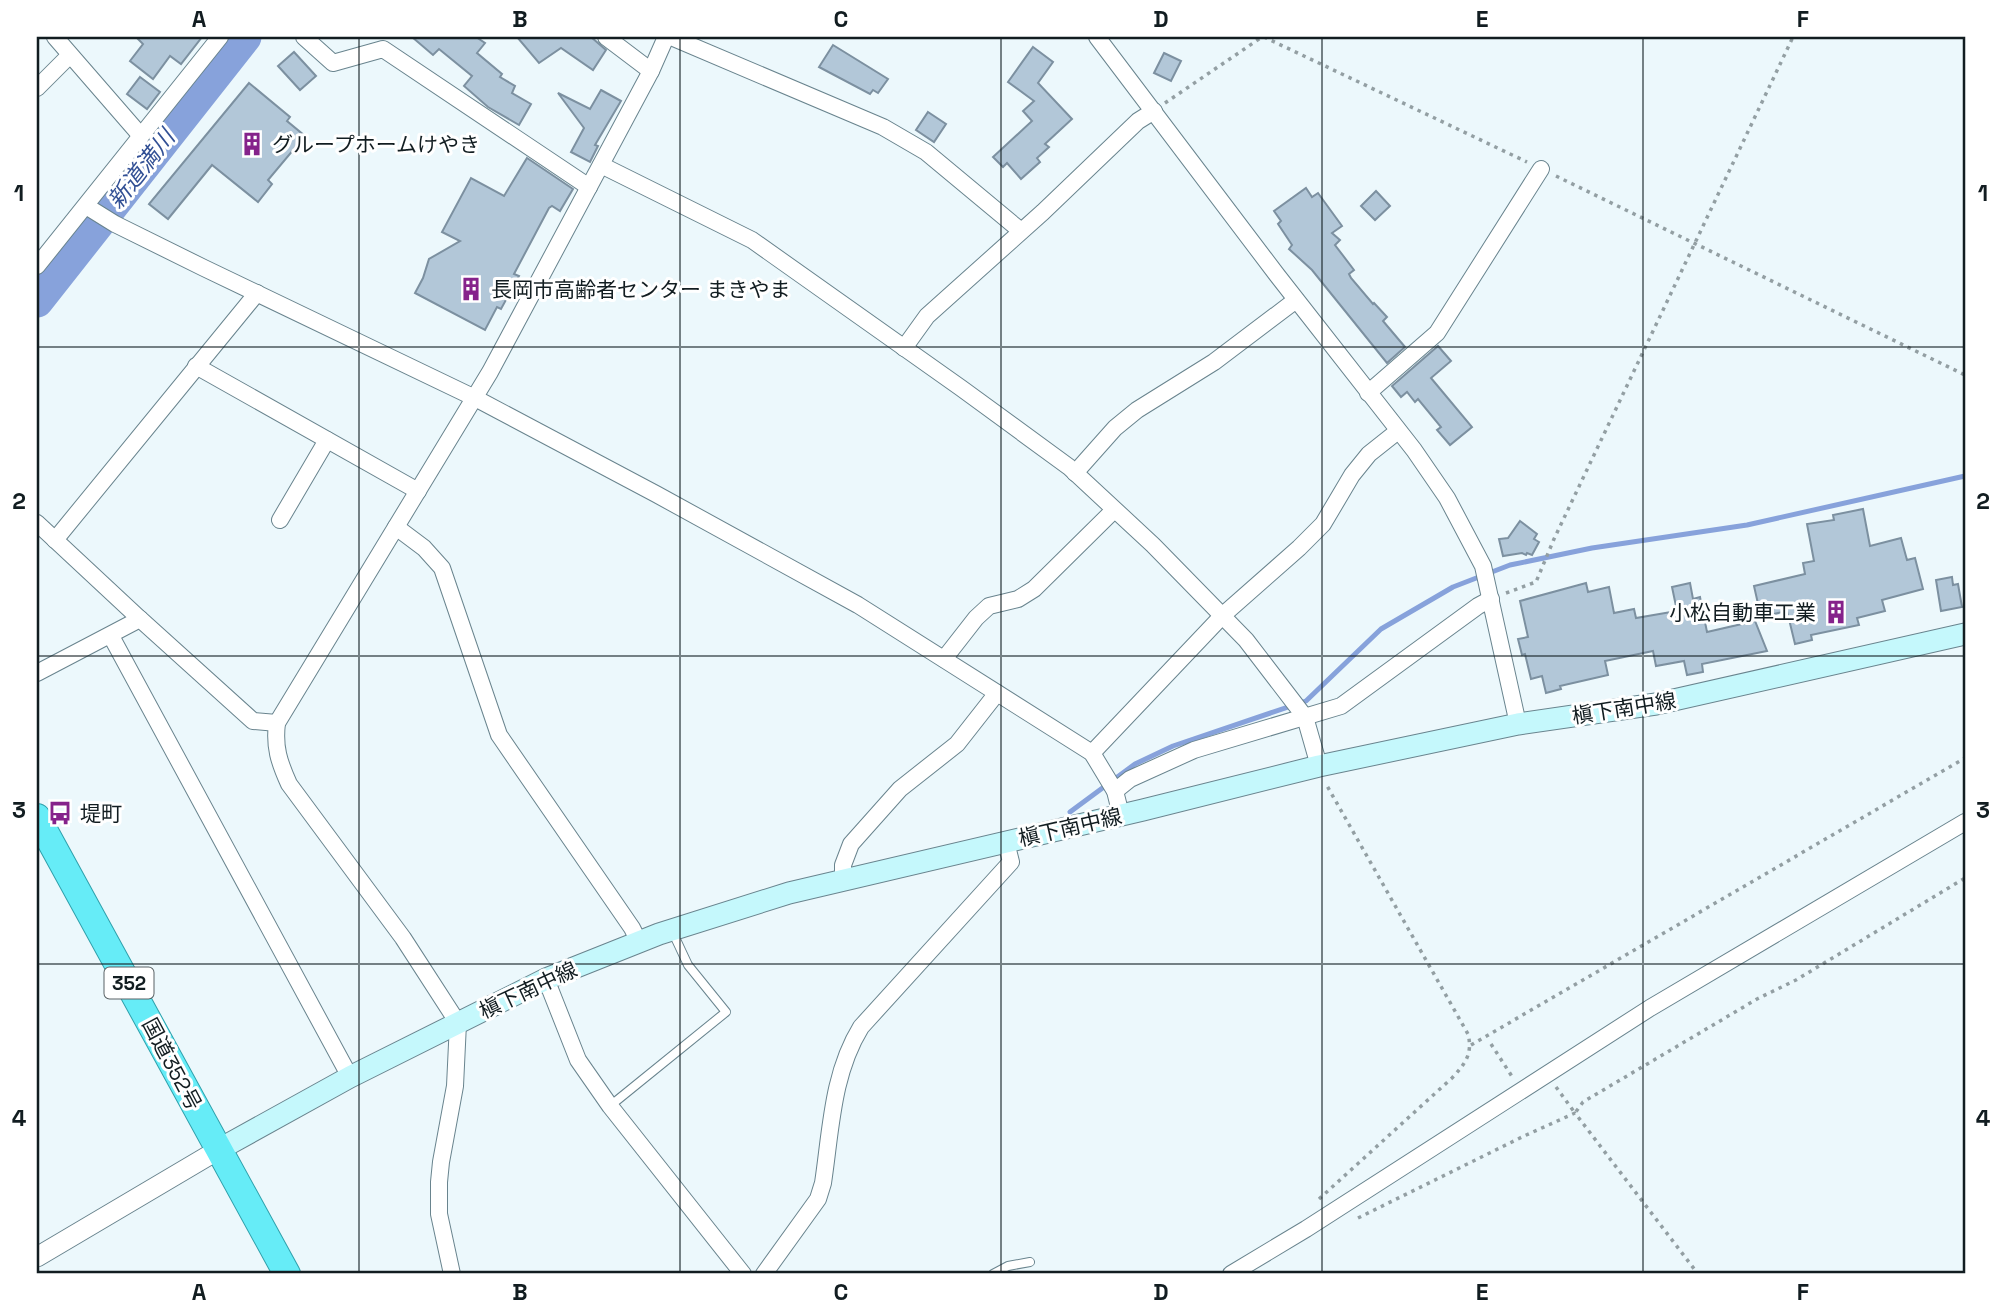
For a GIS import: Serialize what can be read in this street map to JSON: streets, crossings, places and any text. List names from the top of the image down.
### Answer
{
  "streets": {
    "highway": ["352", "国道352号"],
    "main road": ["槇下南中線"]
  },
  "crossings": [
    ["槇下南中線", "国道352号"]
  ],
  "water": ["新道満川"],
  "places": {
    "building": ["グループホームけやき", "長岡市高齢者センター まきやま", "小松自動車工業"],
    "bus stop": ["堤町"]
  },
  "grid": {
    "columns": [
      "A",
      "B",
      "C",
      "D",
      "E",
      "F"
    ],
    "rows": [
      "1",
      "2",
      "3",
      "4"
    ]
  }
}
